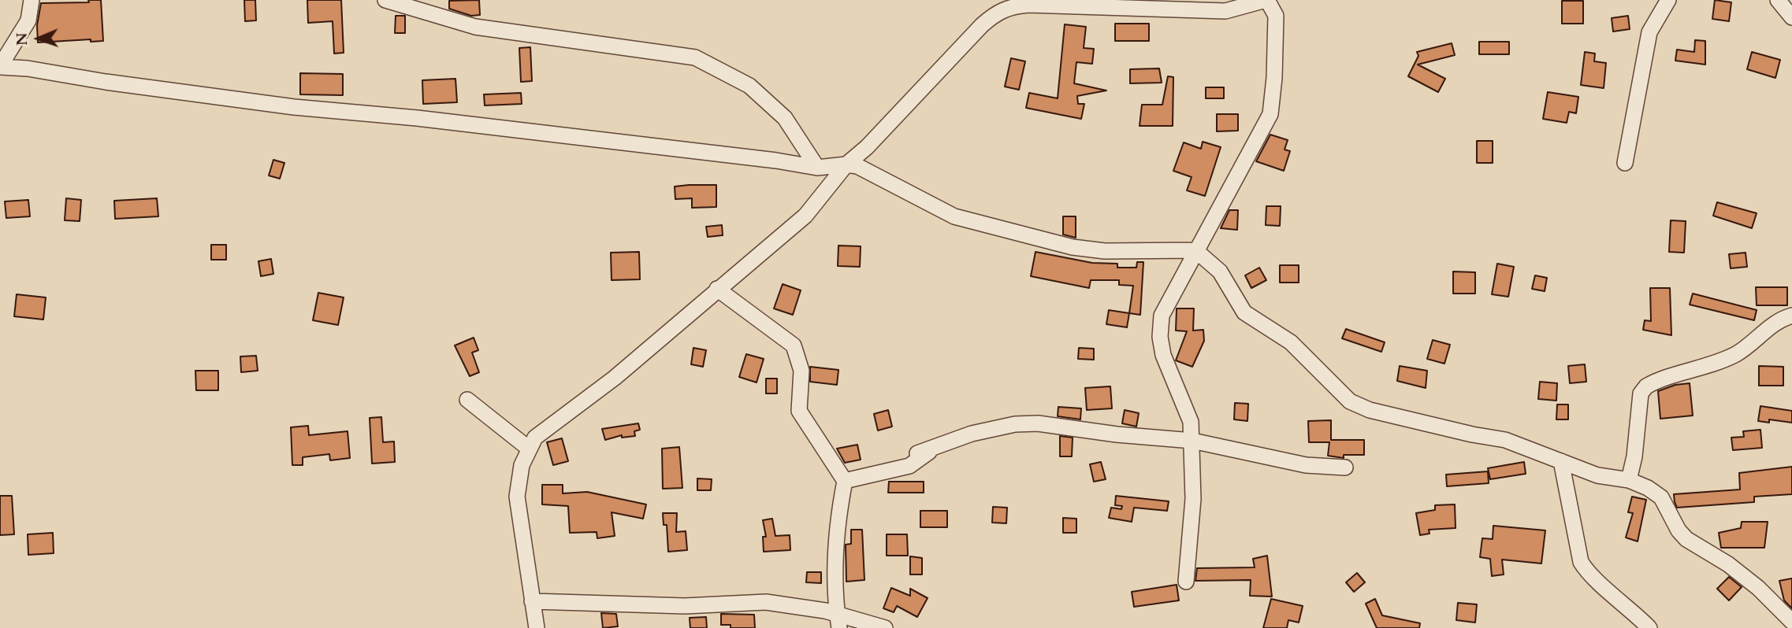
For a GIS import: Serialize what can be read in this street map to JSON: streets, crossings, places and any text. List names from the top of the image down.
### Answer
{
  "north": "left"
}
